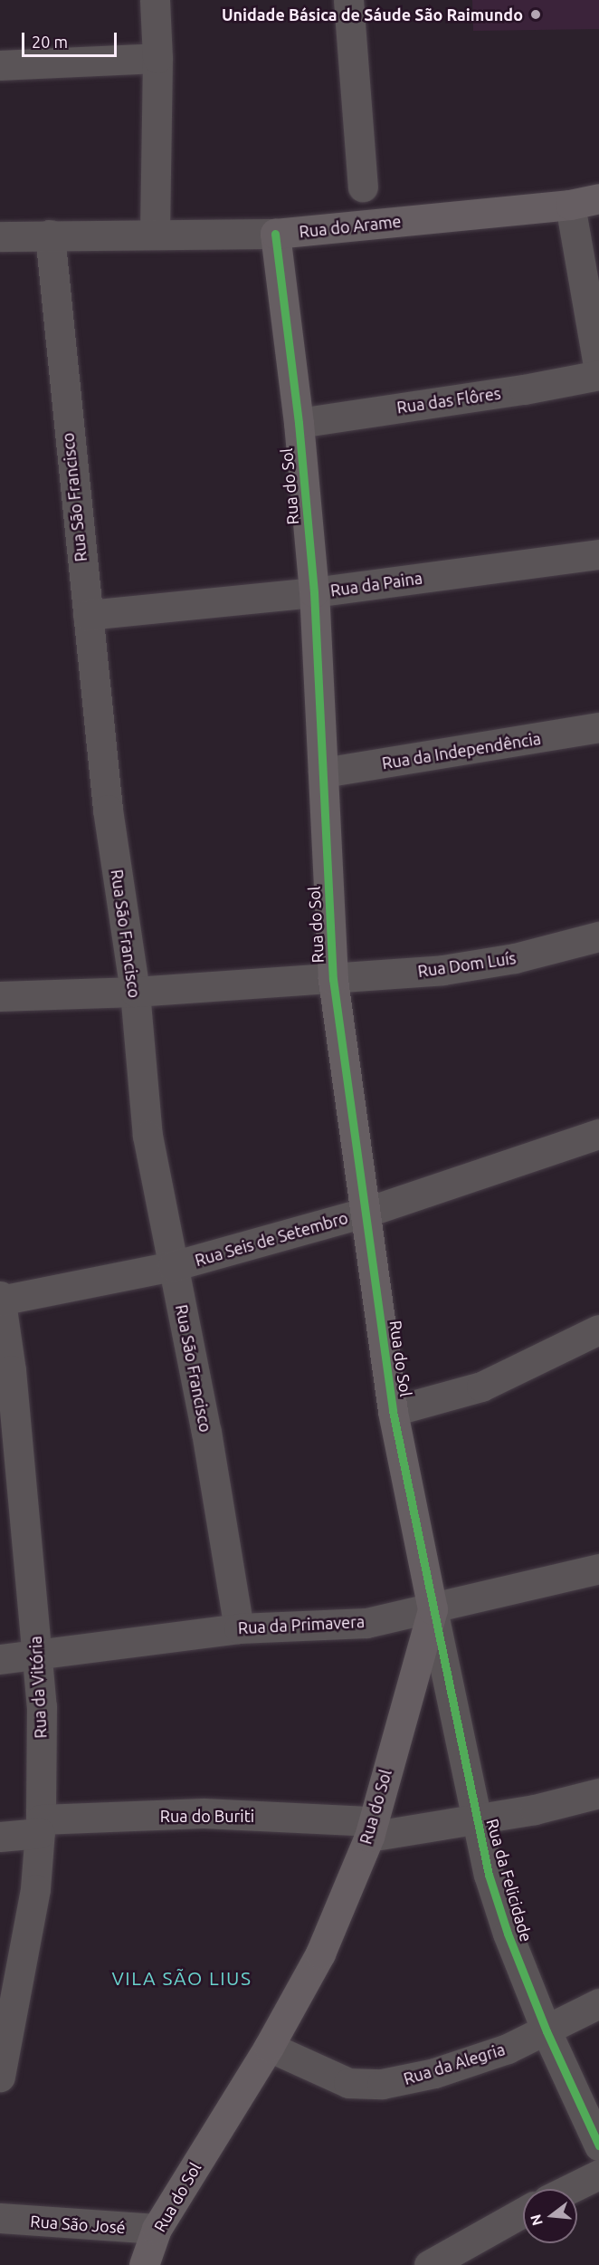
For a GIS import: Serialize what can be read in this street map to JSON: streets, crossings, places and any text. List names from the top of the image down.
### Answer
{
  "streets": {
    "street": [
      "Rua do Arame",
      "Rua das Flôres",
      "Rua do Sol",
      "Rua São Francisco",
      "Rua da Paina",
      "Rua da Independência",
      "Rua Dom Luís",
      "Rua Seis de Setembro",
      "Rua da Primavera",
      "Rua da Vitória",
      "Rua do Buriti",
      "Rua da Felicidade",
      "Rua da Alegria",
      "Rua São José"
    ]
  },
  "crossings": [
    ["Rua do Arame", "Rua do Sol"],
    ["Rua do Arame", "Rua São Francisco"],
    ["Rua das Flôres", "Rua do Sol"],
    ["Rua do Sol", "Rua da Paina"],
    ["Rua do Sol", "Rua da Independência"],
    ["Rua do Sol", "Rua Dom Luís"],
    ["Rua do Sol", "Rua Seis de Setembro"],
    ["Rua do Sol", "Rua da Primavera"],
    ["Rua do Sol", "Rua do Buriti"],
    ["Rua do Sol", "Rua da Felicidade"],
    ["Rua do Sol", "Rua da Alegria"],
    ["Rua do Sol", "Rua São José"],
    ["Rua São Francisco", "Rua da Paina"],
    ["Rua São Francisco", "Rua Dom Luís"],
    ["Rua São Francisco", "Rua Seis de Setembro"],
    ["Rua São Francisco", "Rua da Primavera"],
    ["Rua Seis de Setembro", "Rua da Vitória"],
    ["Rua da Primavera", "Rua da Vitória"],
    ["Rua da Primavera", "Rua da Felicidade"],
    ["Rua da Vitória", "Rua do Buriti"],
    ["Rua do Buriti", "Rua da Felicidade"],
    ["Rua da Felicidade", "Rua da Alegria"]
  ],
  "districts": ["VILA SÃO LIUS"],
  "places": ["Unidade Básica de Sáude São Raimundo"],
  "scale_bar": "20 m",
  "north": "left"
}
